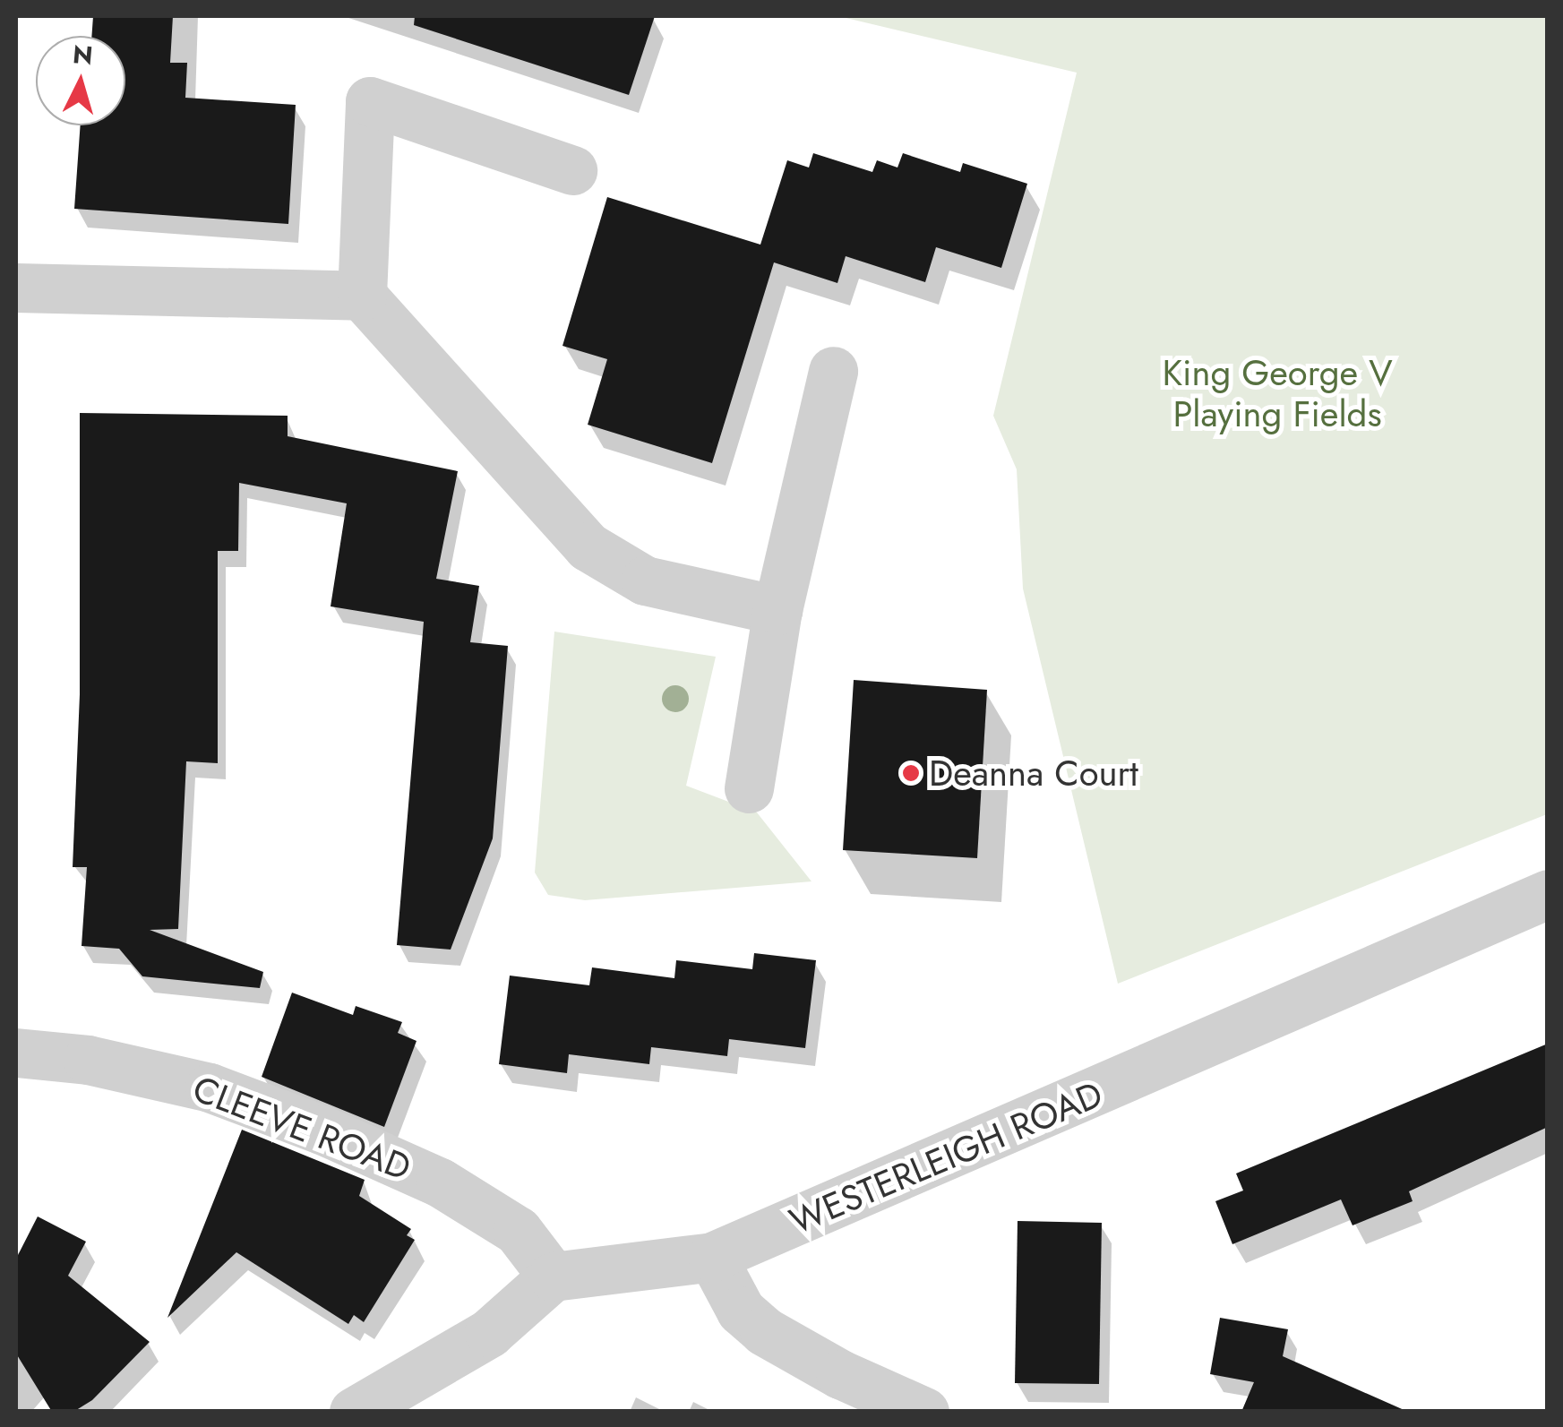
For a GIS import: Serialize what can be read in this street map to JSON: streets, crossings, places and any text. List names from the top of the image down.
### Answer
{
  "streets": {
    "street": ["CLEEVE ROAD", "WESTERLEIGH ROAD"]
  },
  "crossings": [
    ["CLEEVE ROAD", "WESTERLEIGH ROAD"]
  ],
  "parks": ["King George V Playing Fields"],
  "places": ["Deanna Court"],
  "north": "top"
}
